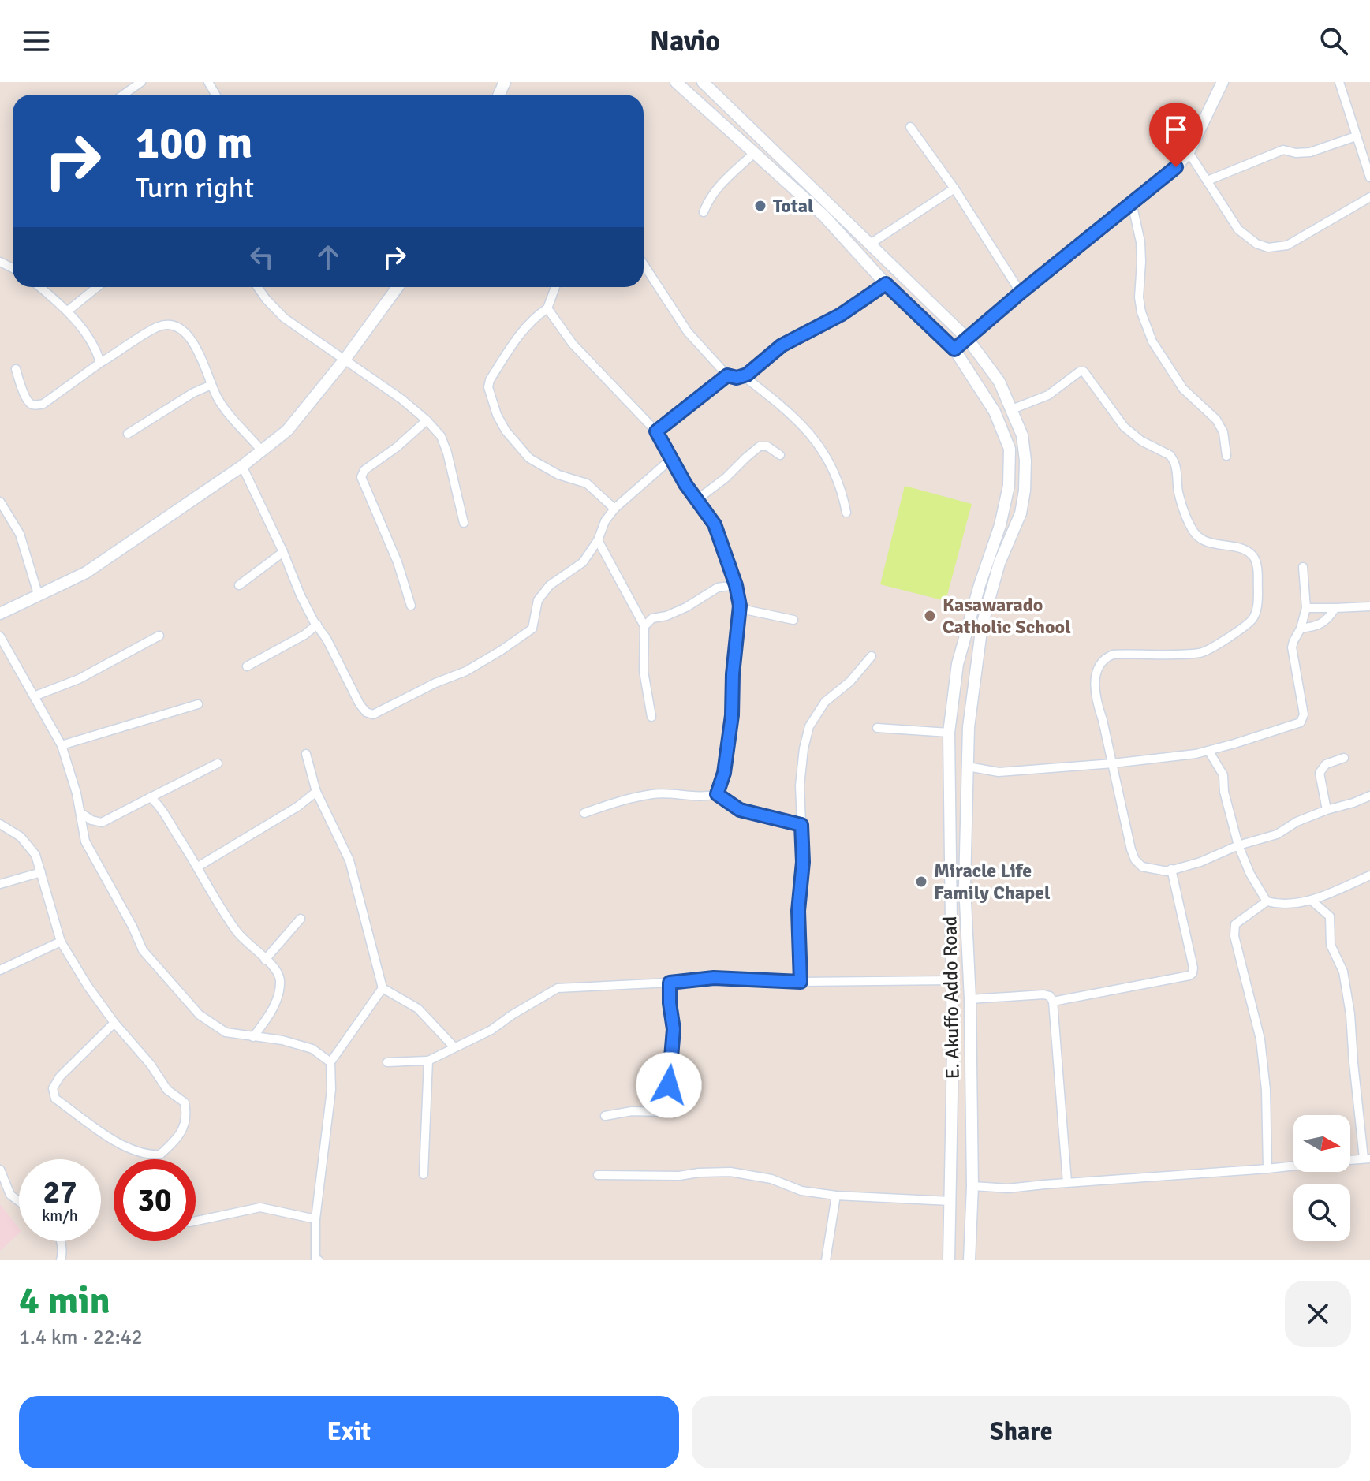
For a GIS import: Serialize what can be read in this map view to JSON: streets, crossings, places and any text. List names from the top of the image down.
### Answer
{
  "streets": {
    "main road": ["E. Akuffo Addo Road"]
  },
  "places": ["Total", "Kasawarado Catholic School", "Miracle Life Family Chapel"],
  "north": "right",
  "page": {
    "header": "Navio",
    "turn": ["100 m", "Turn right"],
    "speed": "27 km/h",
    "limit": "30",
    "heading": ["4 min", "1.4 km · 22:42"],
    "buttons": ["Exit", "Share"]
  }
}
